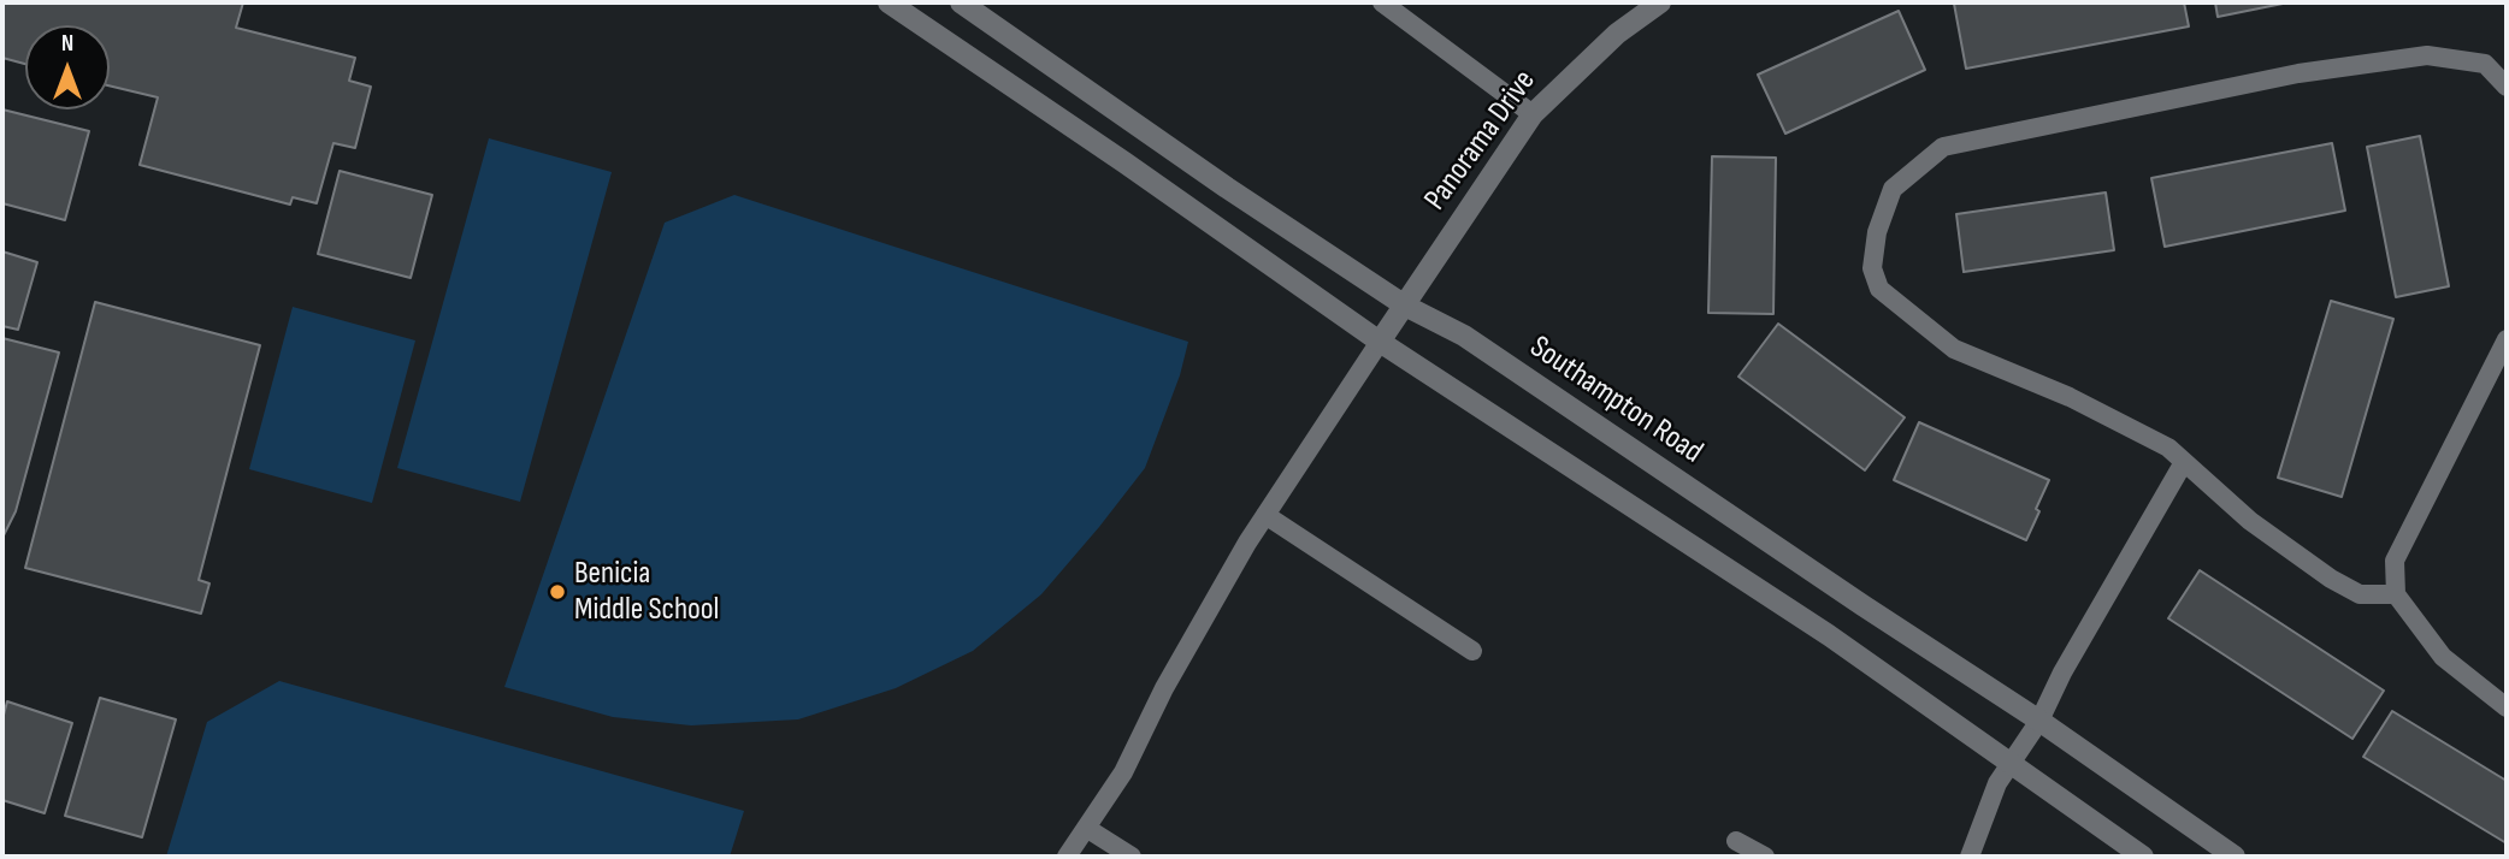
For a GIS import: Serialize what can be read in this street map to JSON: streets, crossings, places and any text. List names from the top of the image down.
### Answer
{
  "streets": {
    "street": ["Panorama Drive", "Southampton Road"]
  },
  "crossings": [
    ["Panorama Drive", "Southampton Road"]
  ],
  "places": ["Benicia Middle School"],
  "north": "top"
}
